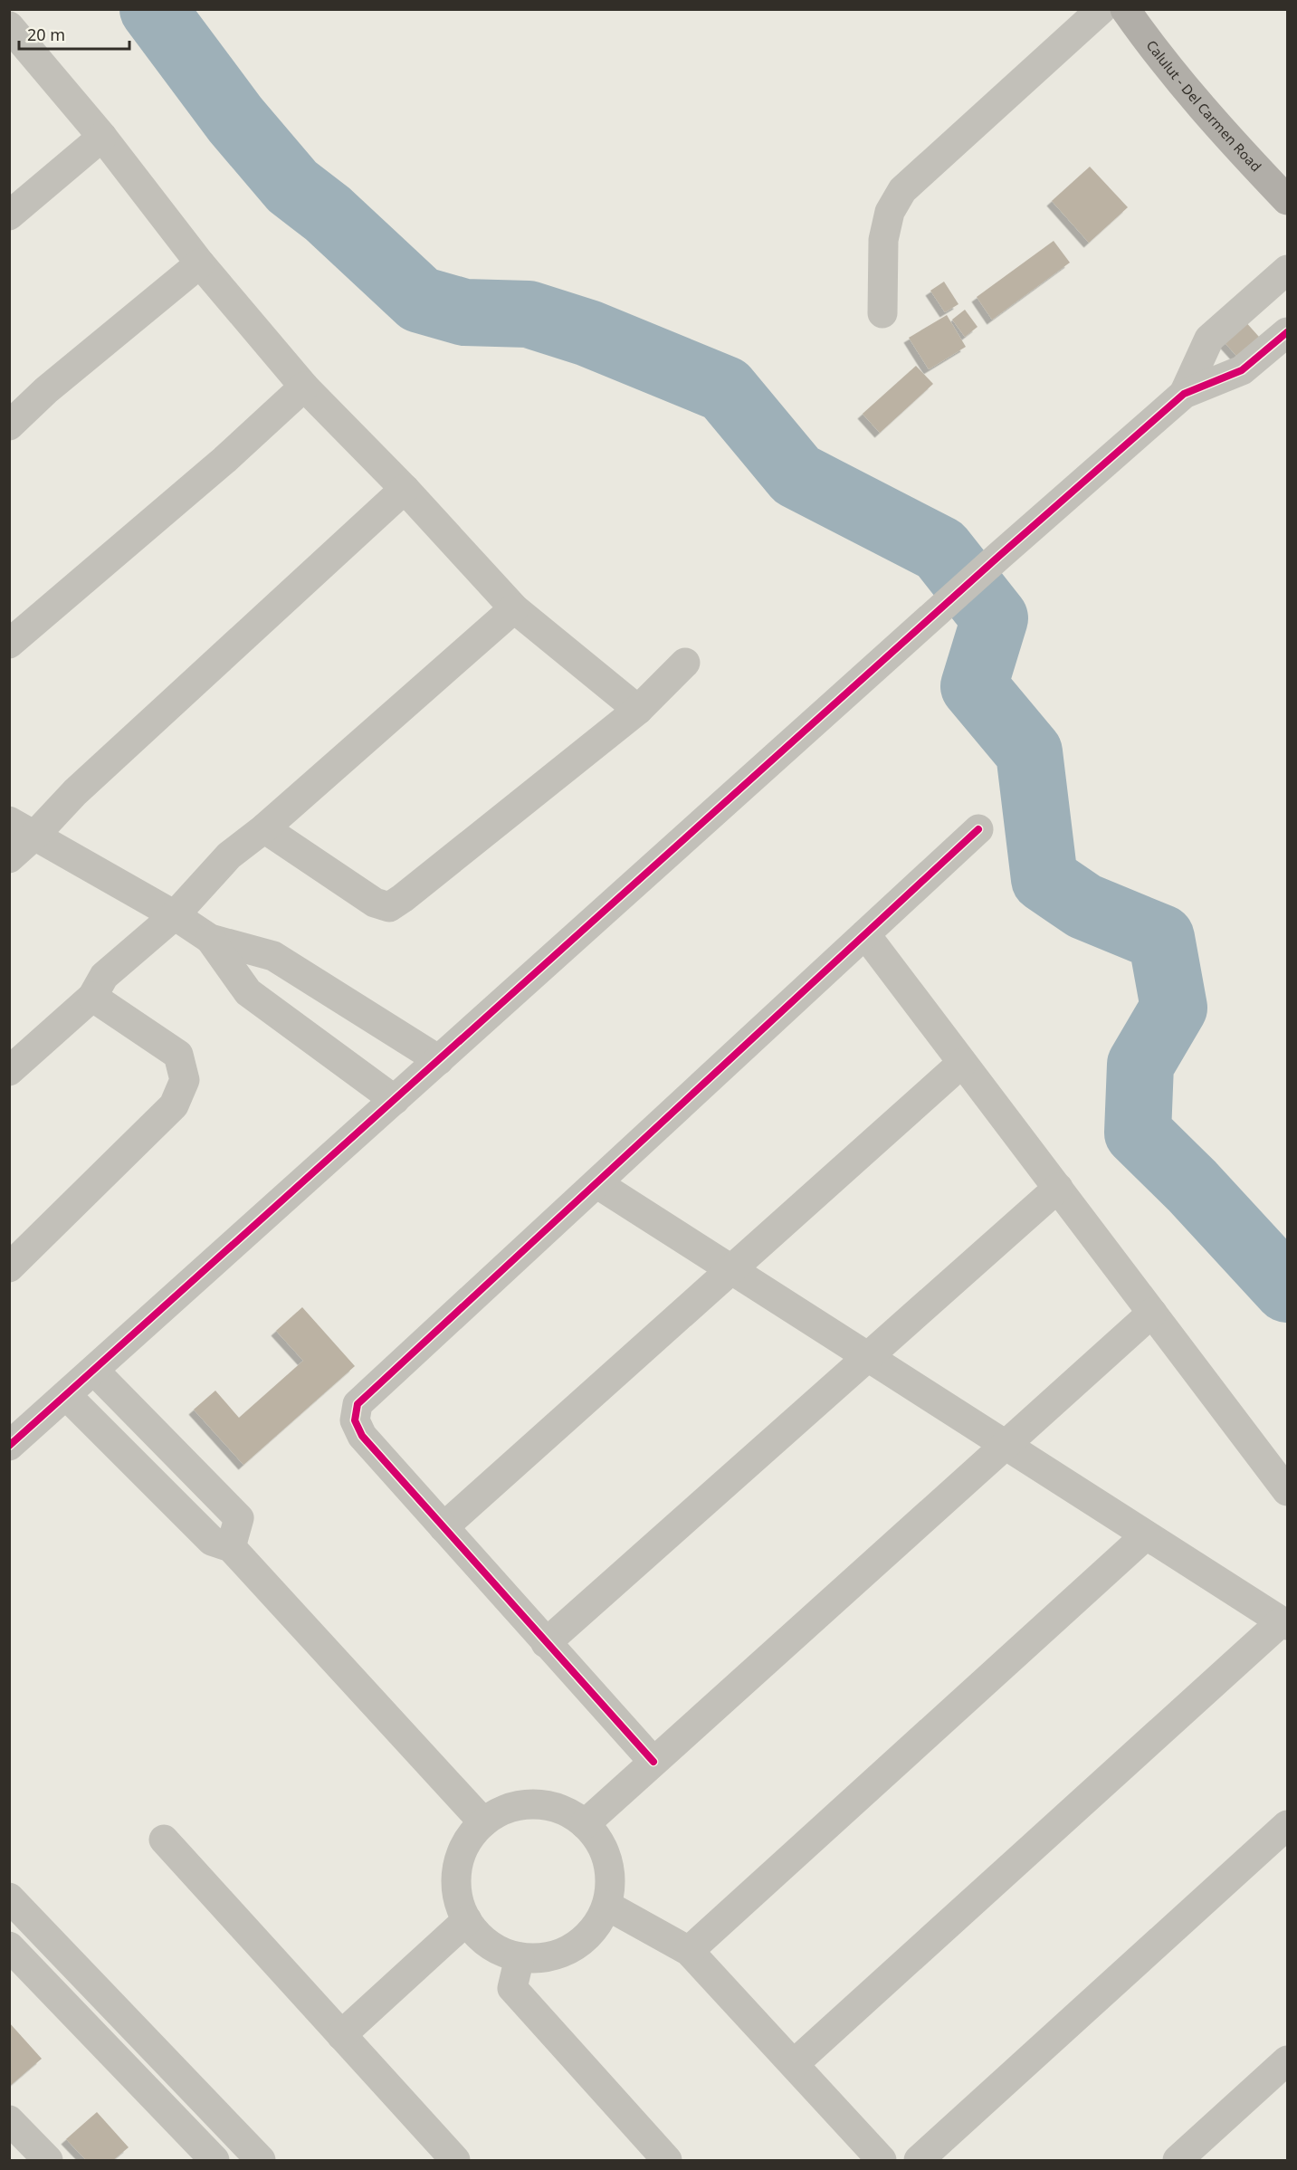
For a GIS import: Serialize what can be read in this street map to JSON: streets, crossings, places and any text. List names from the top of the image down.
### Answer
{
  "streets": {
    "main road": ["Calulut - Del Carmen Road"]
  },
  "scale_bar": "20 m"
}
